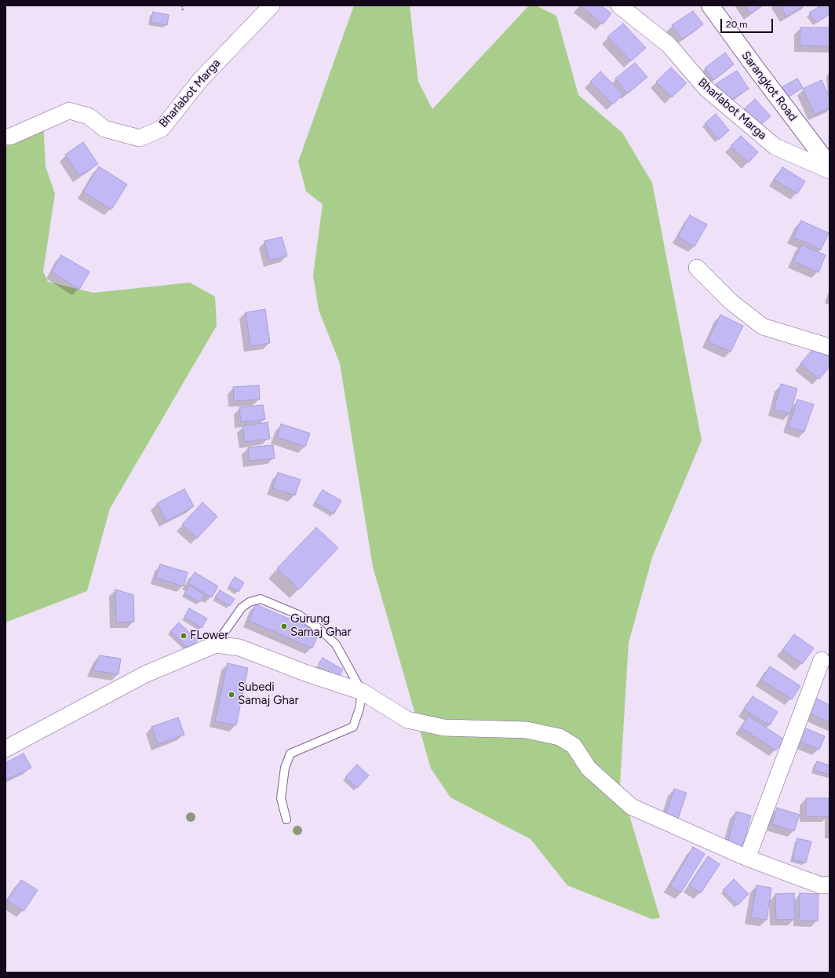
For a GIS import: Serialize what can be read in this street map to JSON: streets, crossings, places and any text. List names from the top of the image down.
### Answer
{
  "streets": {
    "street": ["Sarangkot Road", "Bharlabot Marga"]
  },
  "places": ["Gurung Samaj Ghar", "FLower", "Subedi Samaj Ghar"],
  "scale_bar": "20 m"
}
